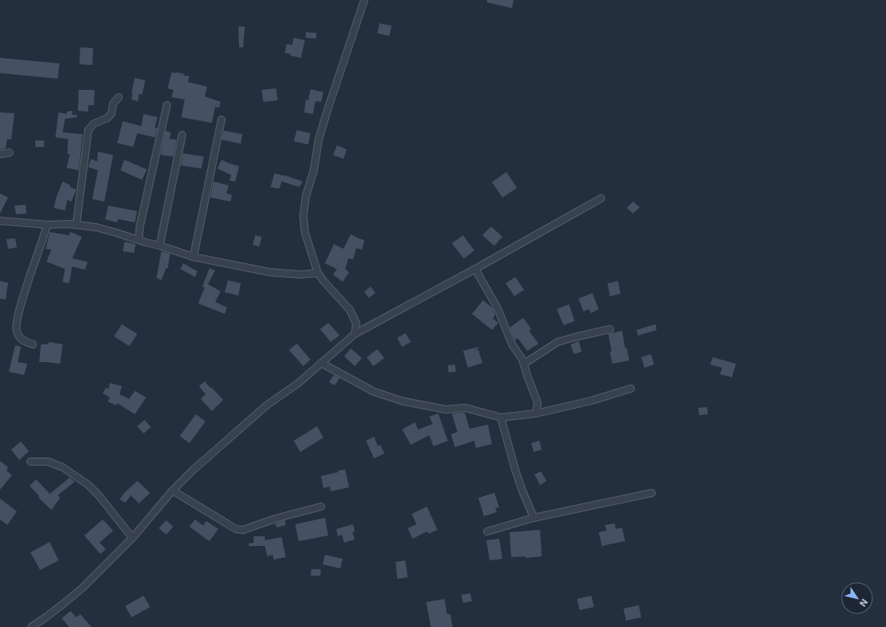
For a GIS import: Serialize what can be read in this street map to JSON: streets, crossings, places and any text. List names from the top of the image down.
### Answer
{
  "north": "bottom right"
}
